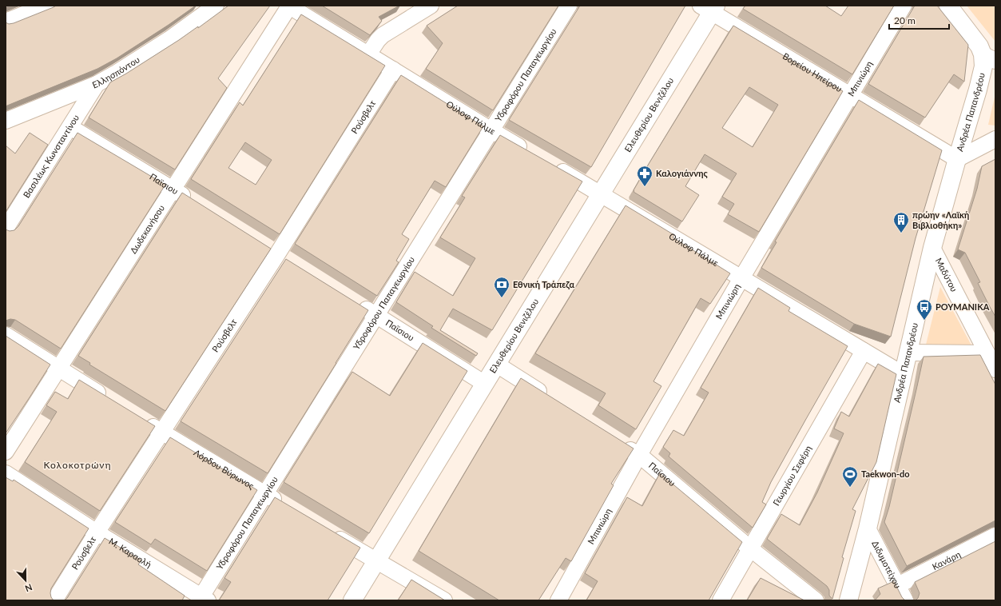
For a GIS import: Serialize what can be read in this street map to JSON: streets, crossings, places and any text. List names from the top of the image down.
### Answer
{
  "streets": {
    "main road": ["Ανδρέα Παπανδρέου", "Ελευθερίου Βενιζέλου"],
    "street": [
      "Ελλησπόντου",
      "Βορείου Ηπείρου",
      "Υδροφόρου Παπαγεωργίου",
      "Μπινιώρη",
      "Ρούσβελτ",
      "Ούλοφ Πάλμε",
      "Βασιλέως Κωνσταντίνου",
      "Παϊσιου",
      "Δωδεκανήσου",
      "Μαδύτου",
      "Λόρδου Βύρωνος",
      "Γεωργίου Σεφέρη",
      "Μ. Καραολή",
      "Κανάρη",
      "Διδυμοτείχου"
    ]
  },
  "crossings": [
    ["Ελλησπόντου", "Βασιλέως Κωνσταντίνου"],
    ["Βορείου Ηπείρου", "Μπινιώρη"],
    ["Βορείου Ηπείρου", "Ανδρέα Παπανδρέου"],
    ["Βορείου Ηπείρου", "Ελευθερίου Βενιζέλου"],
    ["Υδροφόρου Παπαγεωργίου", "Ούλοφ Πάλμε"],
    ["Υδροφόρου Παπαγεωργίου", "Παϊσιου"],
    ["Υδροφόρου Παπαγεωργίου", "Λόρδου Βύρωνος"],
    ["Υδροφόρου Παπαγεωργίου", "Μ. Καραολή"],
    ["Μπινιώρη", "Ούλοφ Πάλμε"],
    ["Μπινιώρη", "Παϊσιου"],
    ["Ανδρέα Παπανδρέου", "Ούλοφ Πάλμε"],
    ["Ανδρέα Παπανδρέου", "Μαδύτου"],
    ["Ανδρέα Παπανδρέου", "Διδυμοτείχου"],
    ["Ελευθερίου Βενιζέλου", "Ούλοφ Πάλμε"],
    ["Ελευθερίου Βενιζέλου", "Παϊσιου"],
    ["Ρούσβελτ", "Ούλοφ Πάλμε"],
    ["Ρούσβελτ", "Λόρδου Βύρωνος"],
    ["Ρούσβελτ", "Μ. Καραολή"],
    ["Ούλοφ Πάλμε", "Δωδεκανήσου"],
    ["Ούλοφ Πάλμε", "Γεωργίου Σεφέρη"],
    ["Βασιλέως Κωνσταντίνου", "Παϊσιου"],
    ["Παϊσιου", "Δωδεκανήσου"],
    ["Παϊσιου", "Γεωργίου Σεφέρη"],
    ["Κανάρη", "Διδυμοτείχου"]
  ],
  "districts": ["Κολοκοτρώνη"],
  "places": {
    "pharmacy": ["Καλογιάννης"],
    "building": ["πρώην «Λαϊκή Βιβλιοθήκη»"],
    "bank": ["Εθνική Τράπεζα"],
    "bus stop": ["ΡΟΥΜΑΝΙΚΑ"],
    "sports": ["Taekwon-do"]
  },
  "scale_bar": "20 m",
  "north": "bottom"
}
